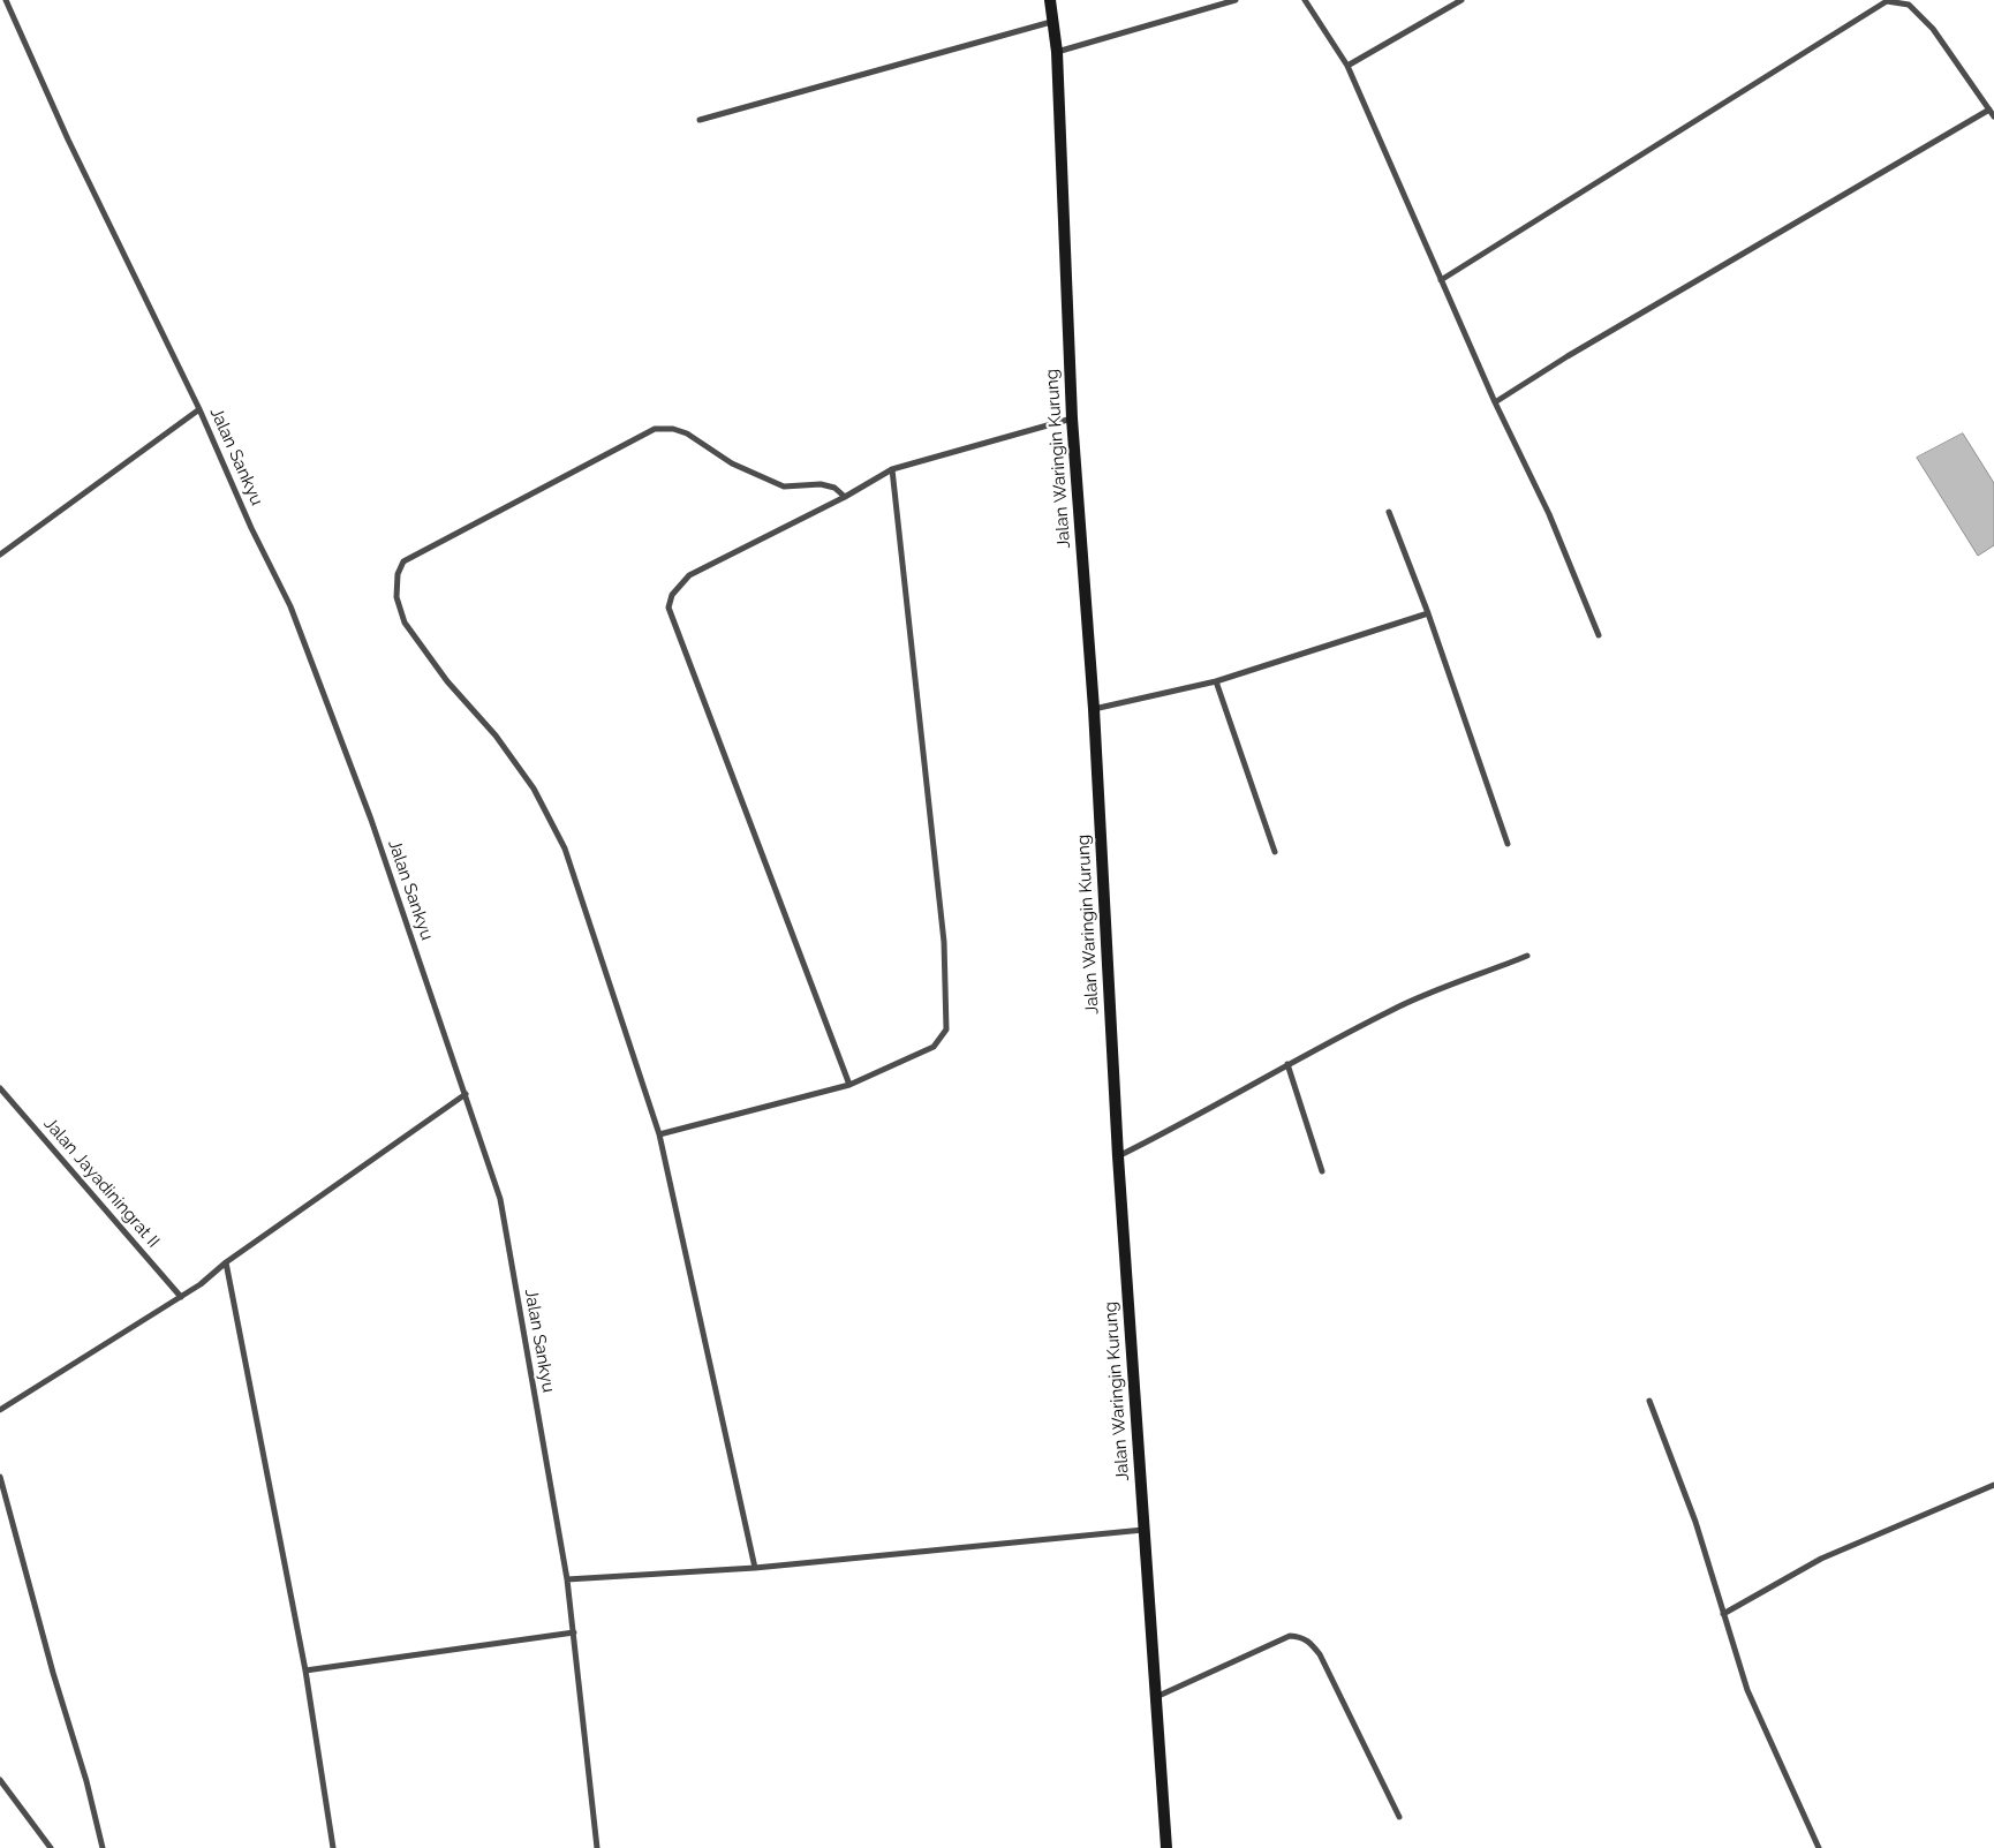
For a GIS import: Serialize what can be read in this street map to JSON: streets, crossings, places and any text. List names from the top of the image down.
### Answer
{
  "streets": {
    "street": ["Jalan Sankyu", "Jalan Waringin Kurung", "Jalan Jayadiningrat II"]
  }
}
